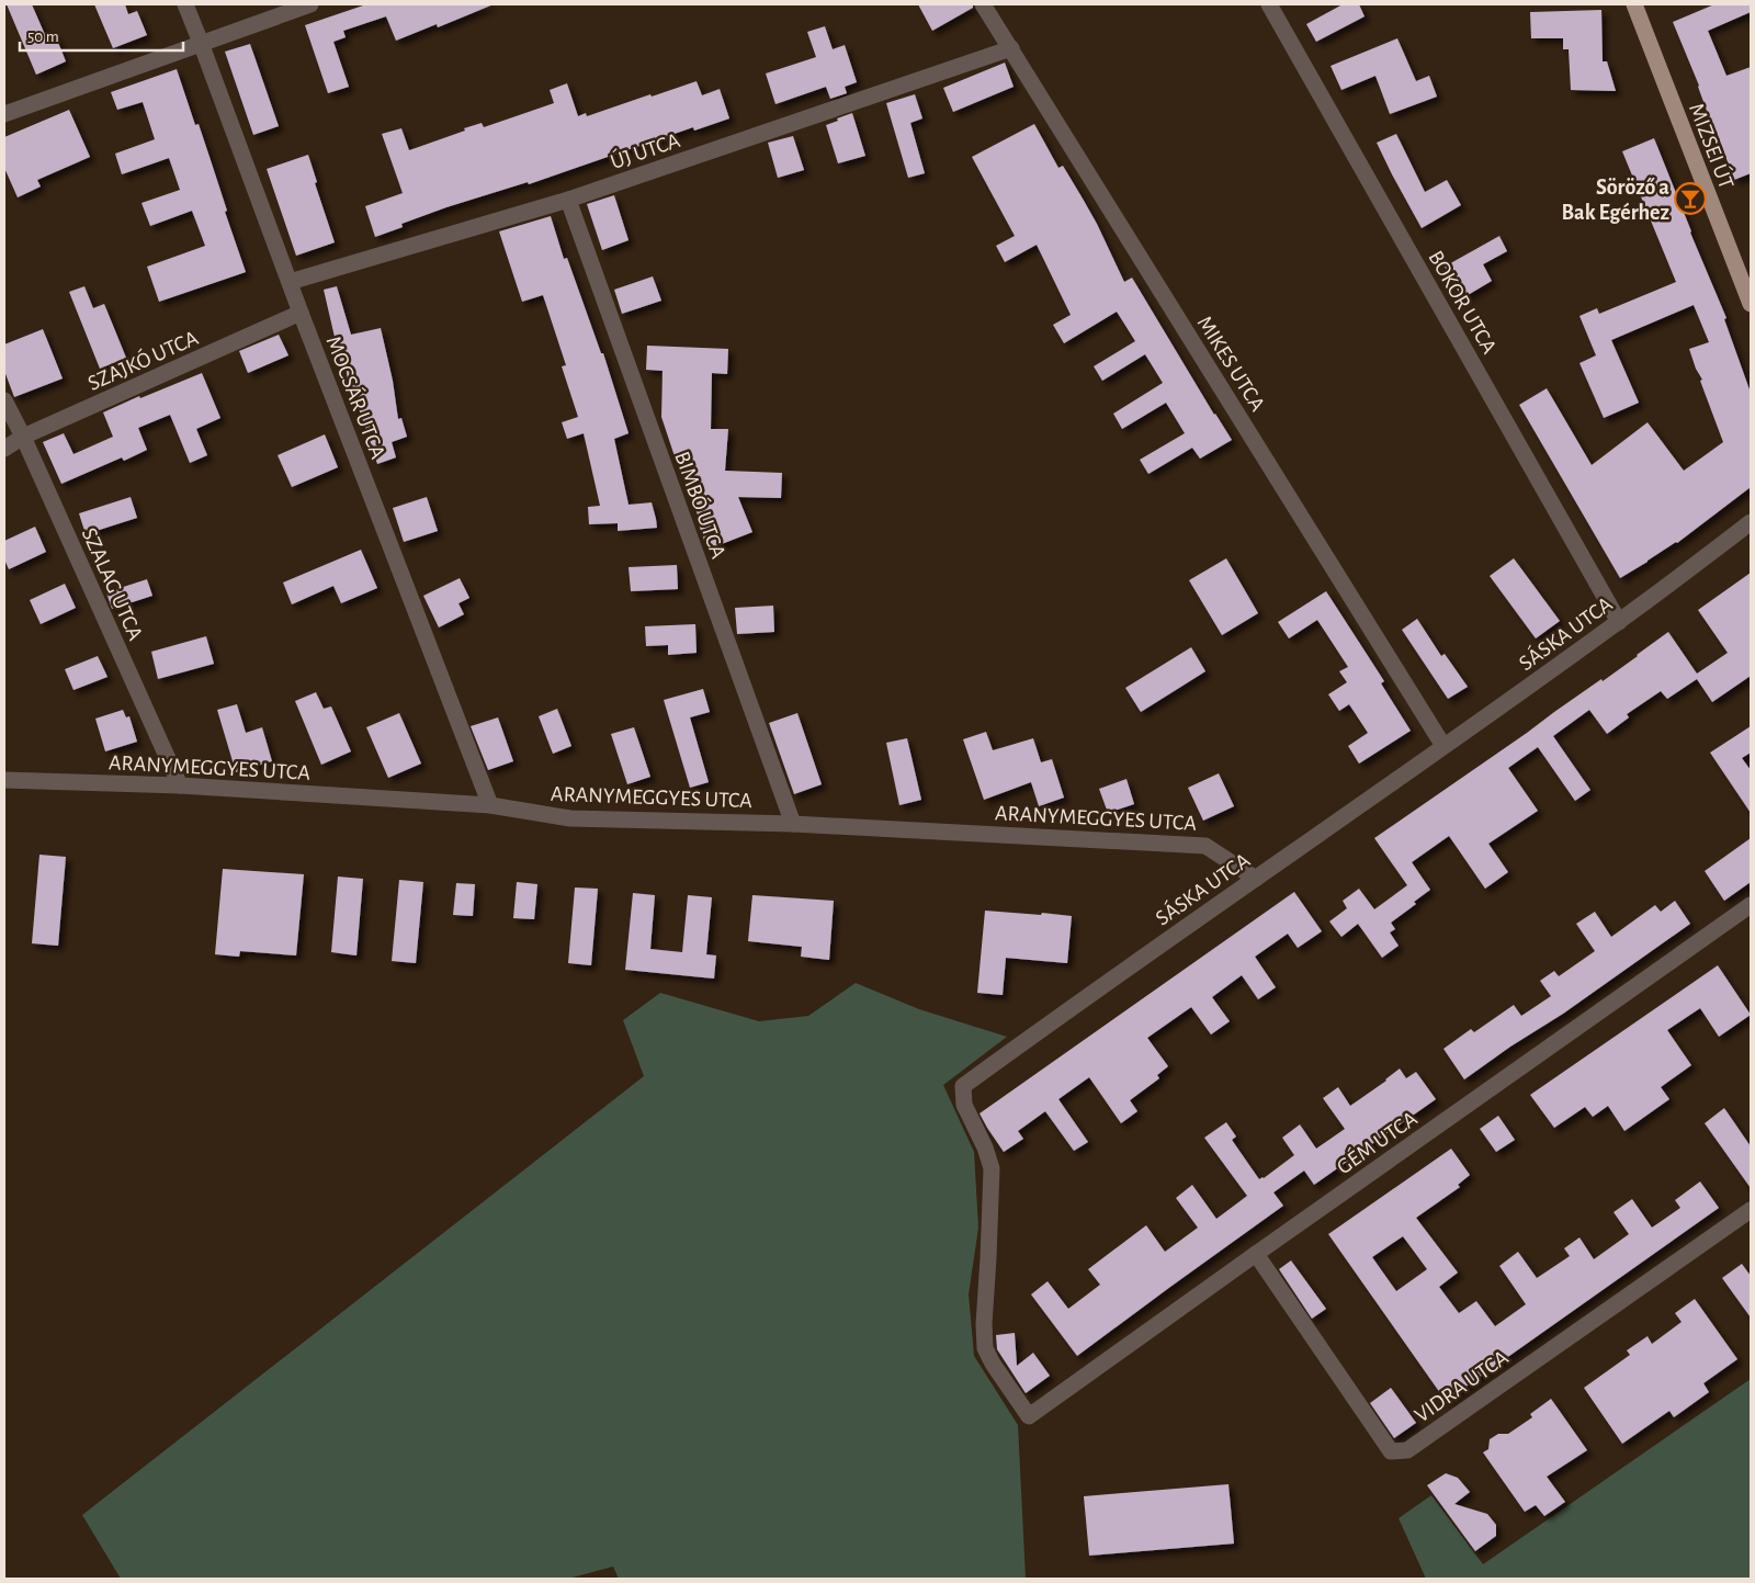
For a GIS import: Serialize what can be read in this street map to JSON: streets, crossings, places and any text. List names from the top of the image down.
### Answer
{
  "streets": {
    "main road": ["MIZSEI ÚT"],
    "street": [
      "ÚJ UTCA",
      "BOKOR UTCA",
      "SZAJKÓ UTCA",
      "MIKES UTCA",
      "MOCSÁR UTCA",
      "BIMBÓ UTCA",
      "SZALAG UTCA",
      "SÁSKA UTCA",
      "ARANYMEGGYES UTCA",
      "GÉM UTCA",
      "VIDRA UTCA"
    ]
  },
  "crossings": [
    ["ÚJ UTCA", "MIKES UTCA"],
    ["ÚJ UTCA", "MOCSÁR UTCA"],
    ["ÚJ UTCA", "BIMBÓ UTCA"],
    ["BOKOR UTCA", "SÁSKA UTCA"],
    ["SZAJKÓ UTCA", "MOCSÁR UTCA"],
    ["SZAJKÓ UTCA", "SZALAG UTCA"],
    ["MIKES UTCA", "SÁSKA UTCA"],
    ["MOCSÁR UTCA", "ARANYMEGGYES UTCA"],
    ["BIMBÓ UTCA", "ARANYMEGGYES UTCA"],
    ["SZALAG UTCA", "ARANYMEGGYES UTCA"],
    ["SÁSKA UTCA", "ARANYMEGGYES UTCA"],
    ["SÁSKA UTCA", "GÉM UTCA"],
    ["GÉM UTCA", "VIDRA UTCA"]
  ],
  "places": {
    "bar": ["Söröző a Bak Egérhez"]
  },
  "scale_bar": "50 m"
}
